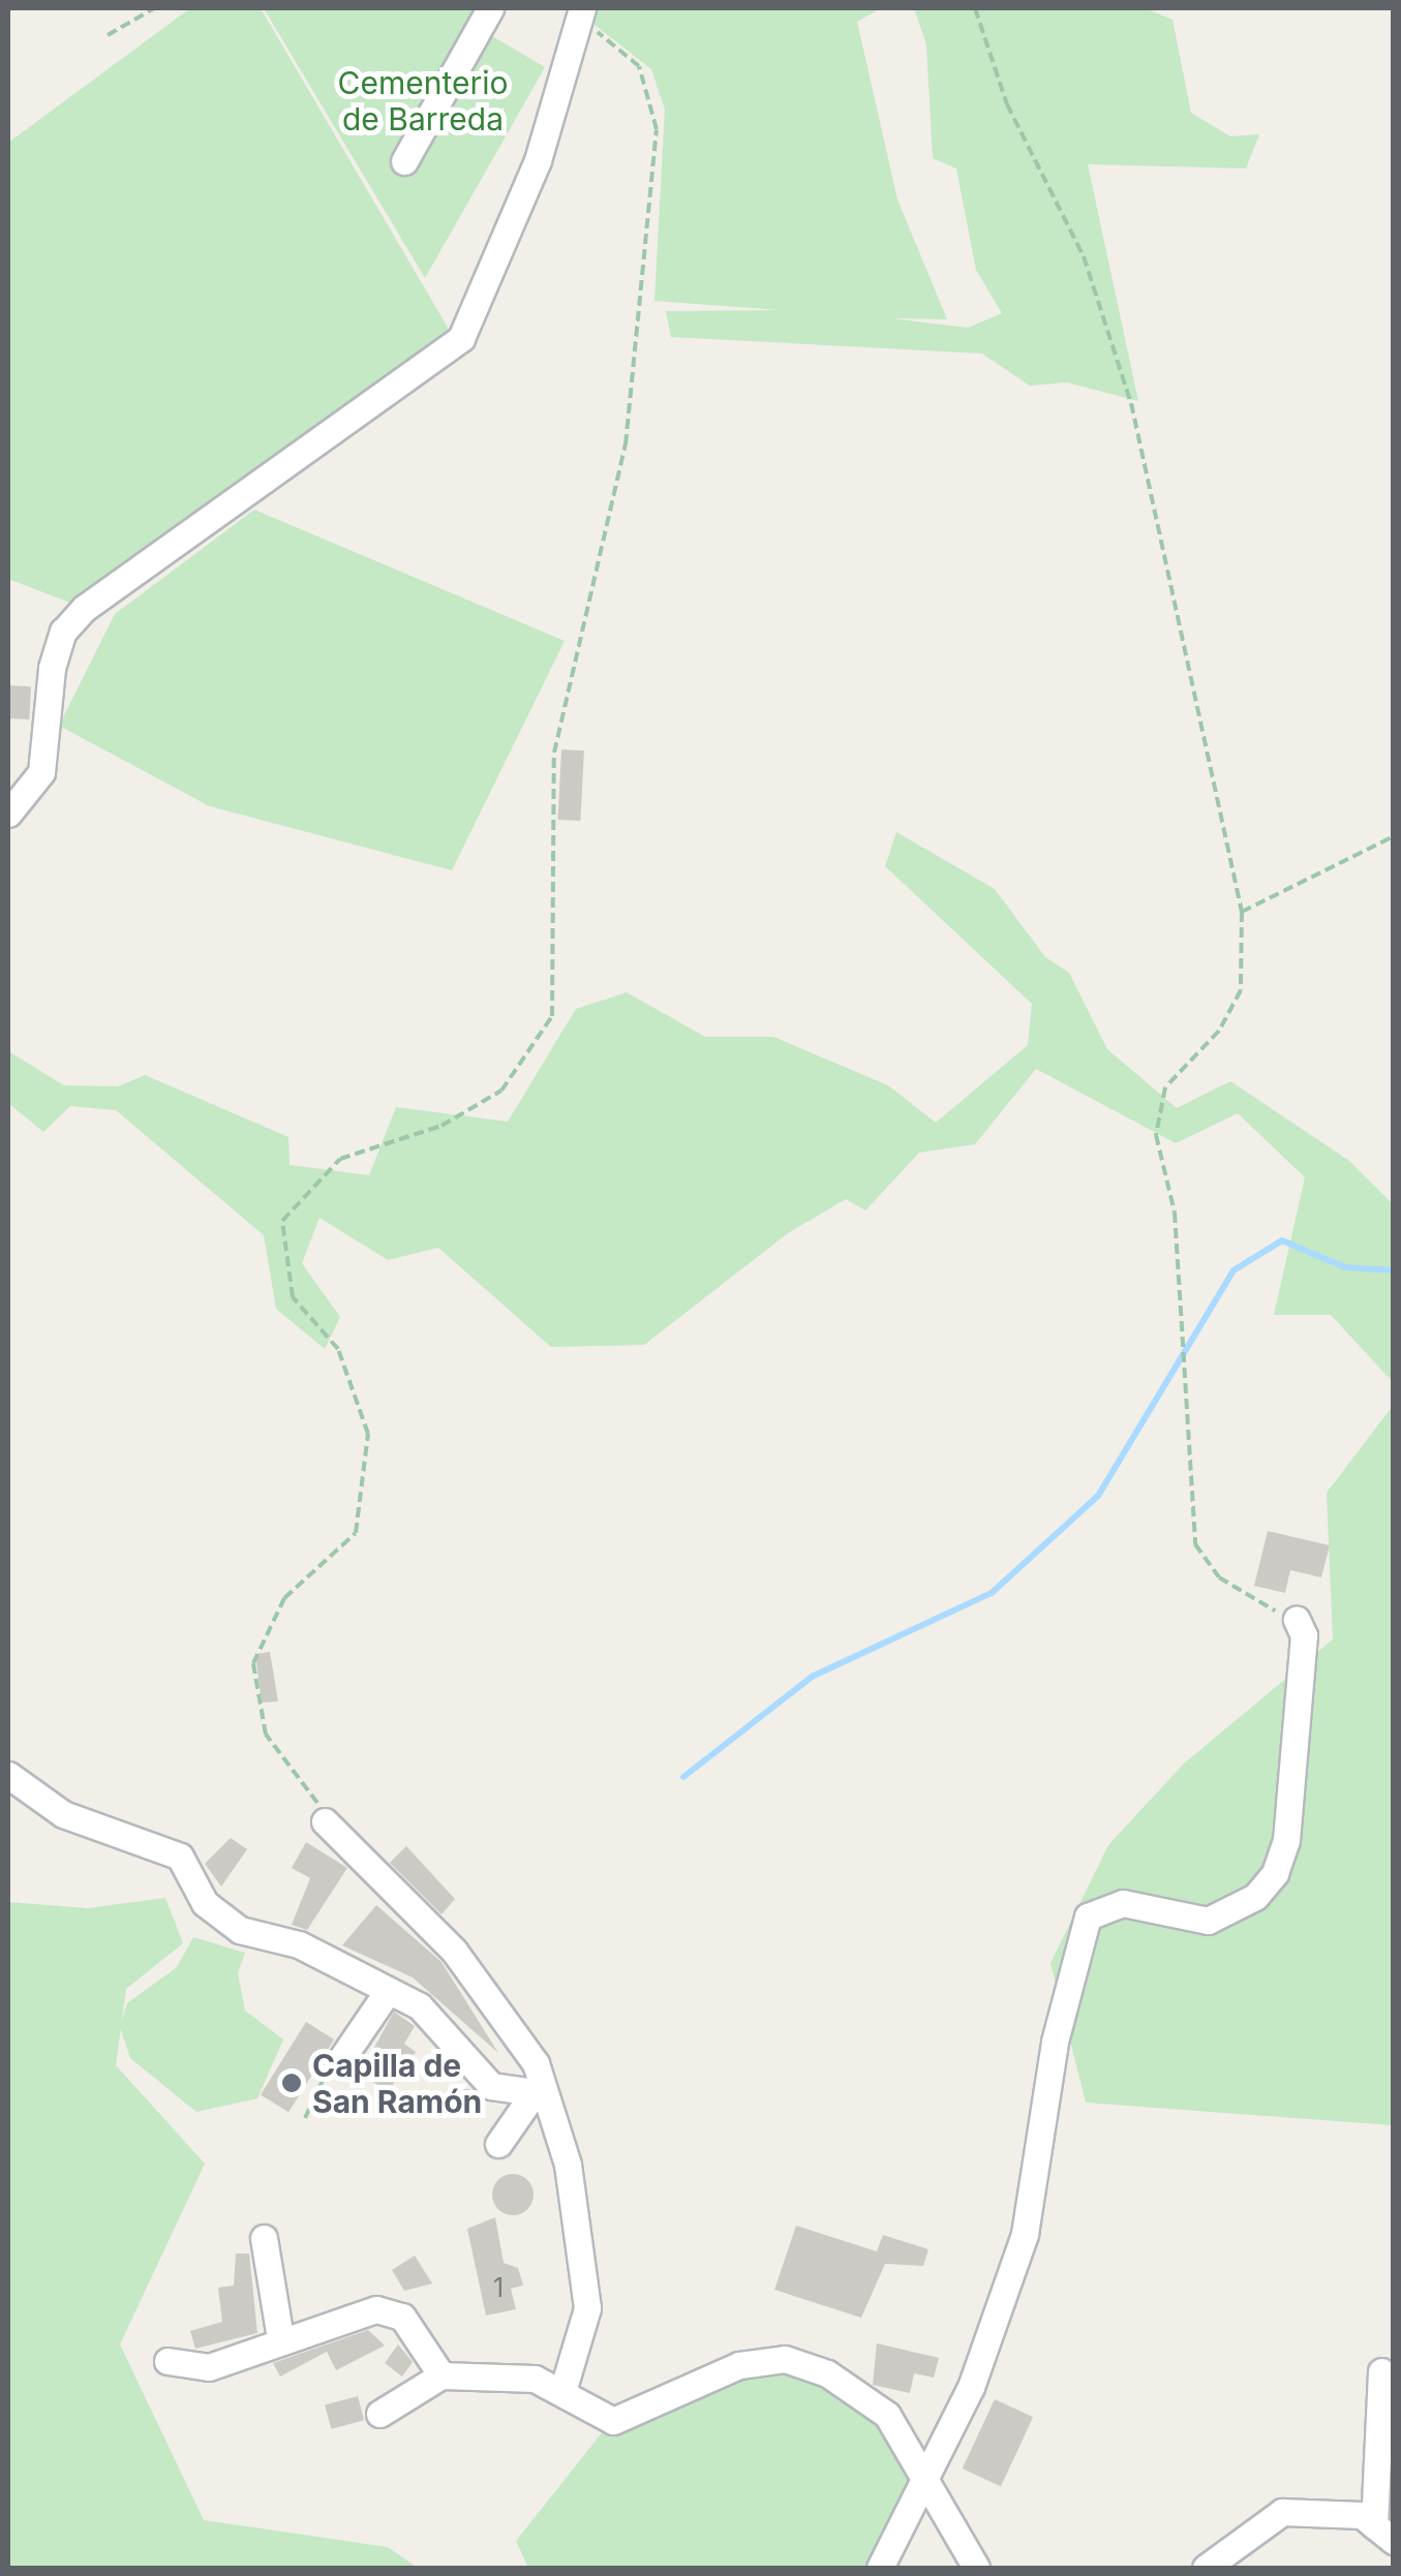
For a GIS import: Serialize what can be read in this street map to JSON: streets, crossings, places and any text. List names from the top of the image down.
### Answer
{
  "parks": ["Cementerio de Barreda"],
  "places": ["Capilla de San Ramón"],
  "house_numbers": ["1"]
}
